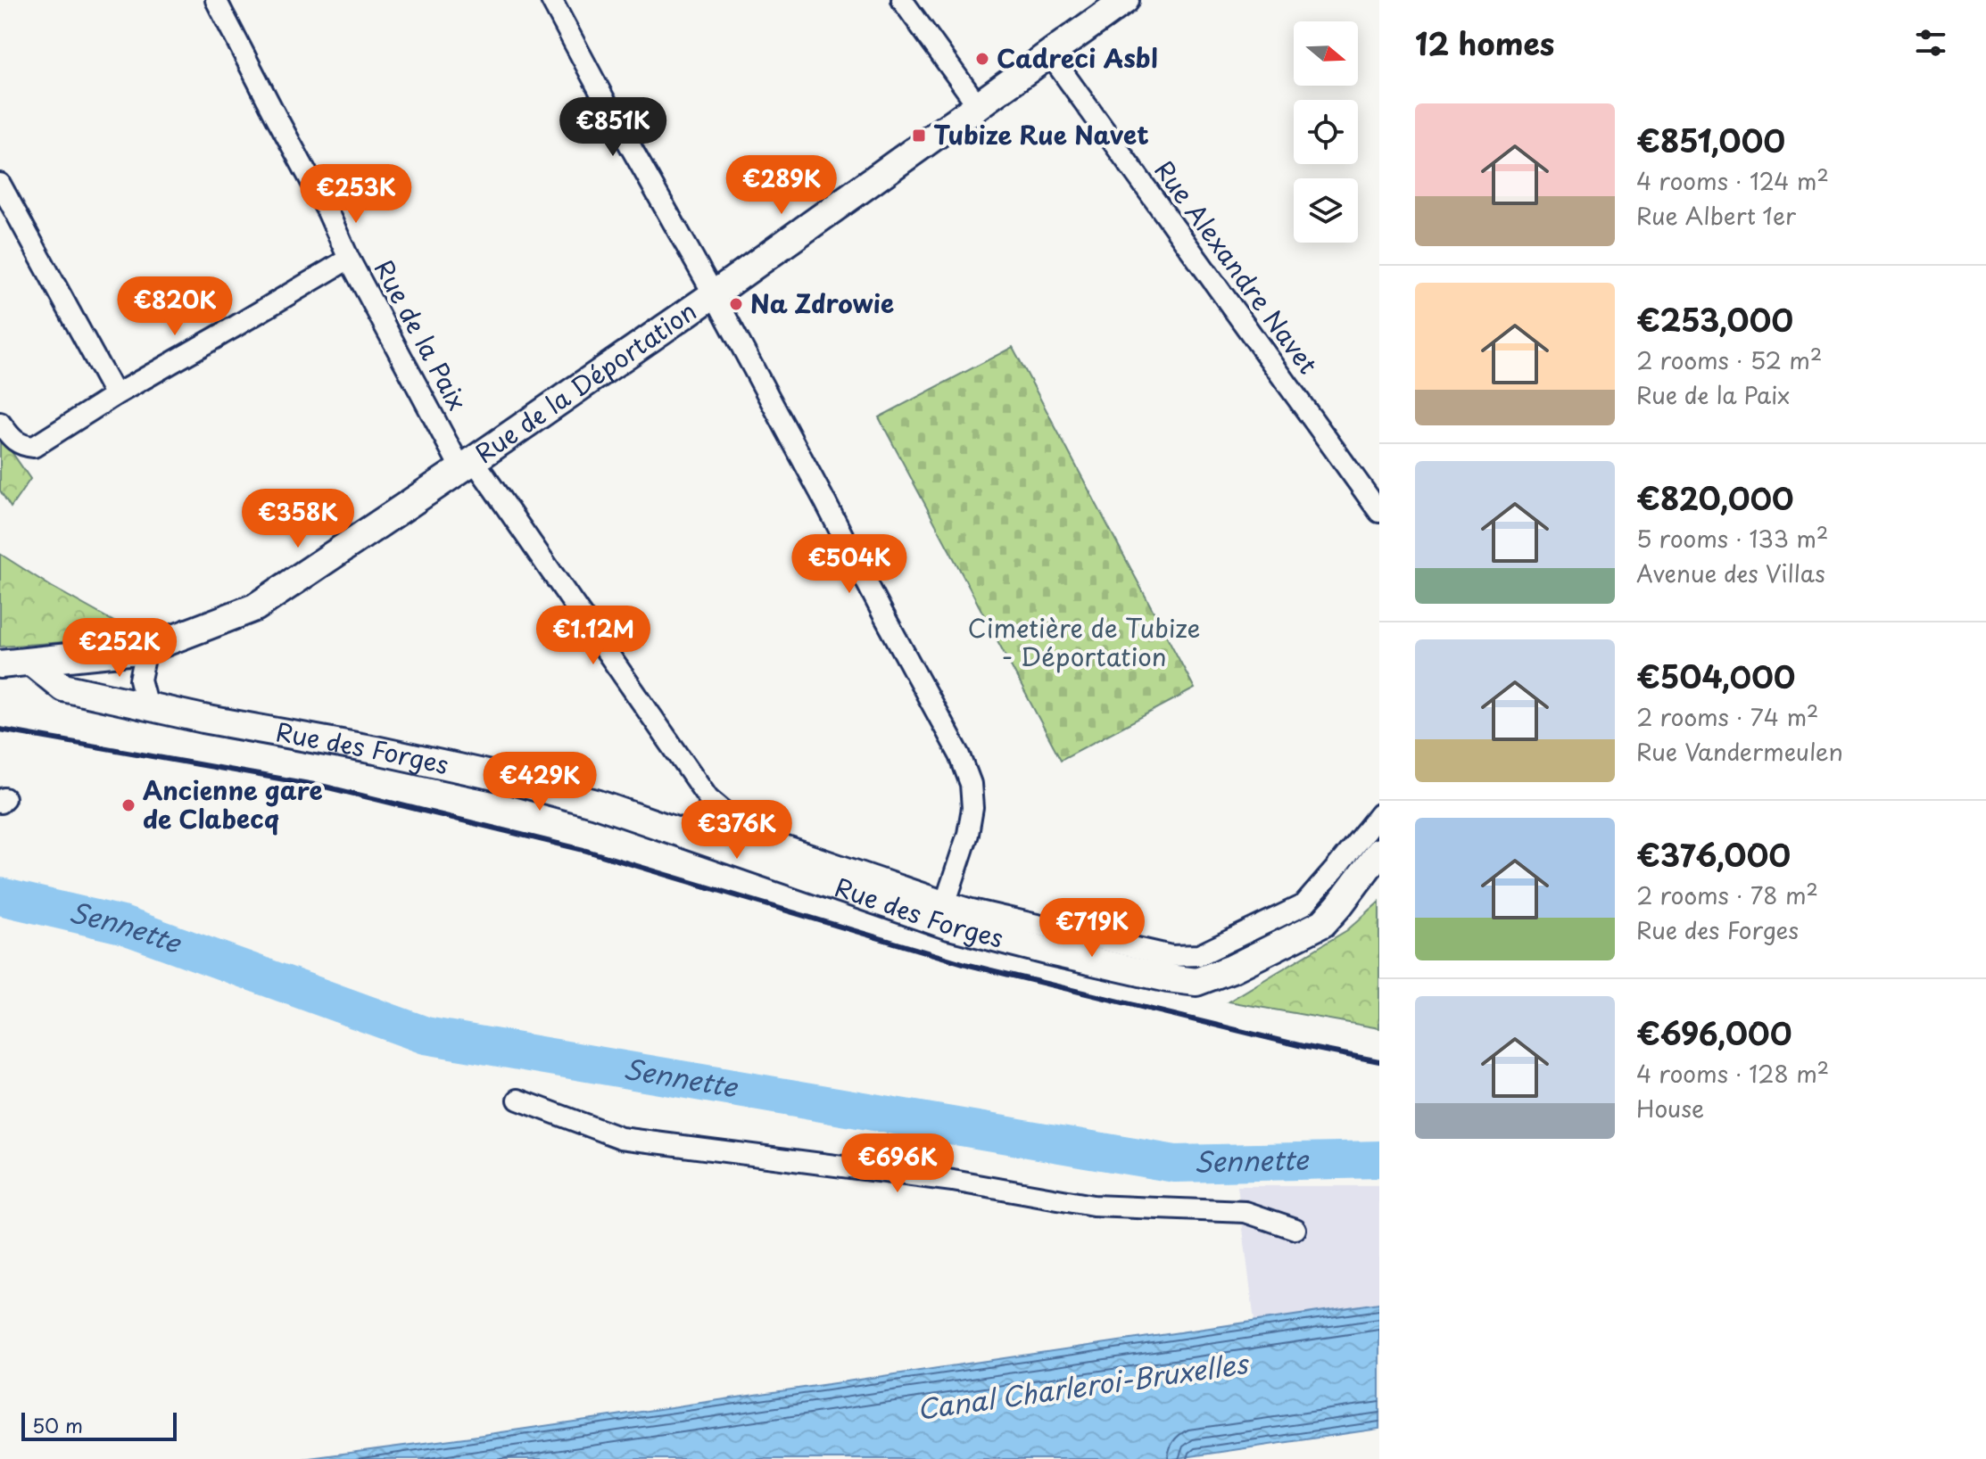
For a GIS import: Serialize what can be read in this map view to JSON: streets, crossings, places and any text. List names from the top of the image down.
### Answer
{
  "streets": {
    "main road": ["Rue de la Déportation", "Rue des Forges"],
    "street": ["Rue Alexandre Navet", "Rue de la Paix"]
  },
  "crossings": [
    ["Rue Alexandre Navet", "Rue de la Déportation"],
    ["Rue de la Paix", "Rue de la Déportation"],
    ["Rue de la Paix", "Rue des Forges"],
    ["Rue de la Déportation", "Rue des Forges"]
  ],
  "water": ["Sennette", "Canal Charleroi-Bruxelles"],
  "parks": ["Cimetière de Tubize - Déportation"],
  "places": {
    "other": ["Cadreci Asbl", "Na Zdrowie", "Ancienne gare de Clabecq"],
    "transit": ["Tubize Rue Navet"]
  },
  "scale_bar": "50 m",
  "north": "right",
  "page": {
    "heading": "12 homes",
    "list": [
      {
        "name": "€851,000",
        "note": "4 rooms · 124 m² · Rue Albert 1er"
      },
      {
        "name": "€253,000",
        "note": "2 rooms · 52 m² · Rue de la Paix"
      },
      {
        "name": "€820,000",
        "note": "5 rooms · 133 m² · Avenue des Villas"
      },
      {
        "name": "€504,000",
        "note": "2 rooms · 74 m² · Rue Vandermeulen"
      },
      {
        "name": "€376,000",
        "note": "2 rooms · 78 m² · Rue des Forges"
      },
      {
        "name": "€696,000",
        "note": "4 rooms · 128 m² · House"
      }
    ],
    "price": [
      "€851K",
      "€289K",
      "€253K",
      "€820K",
      "€358K",
      "€504K",
      "€1.12M",
      "€252K",
      "€429K",
      "€376K",
      "€719K",
      "€696K"
    ],
    "scale": "50 m"
  }
}
